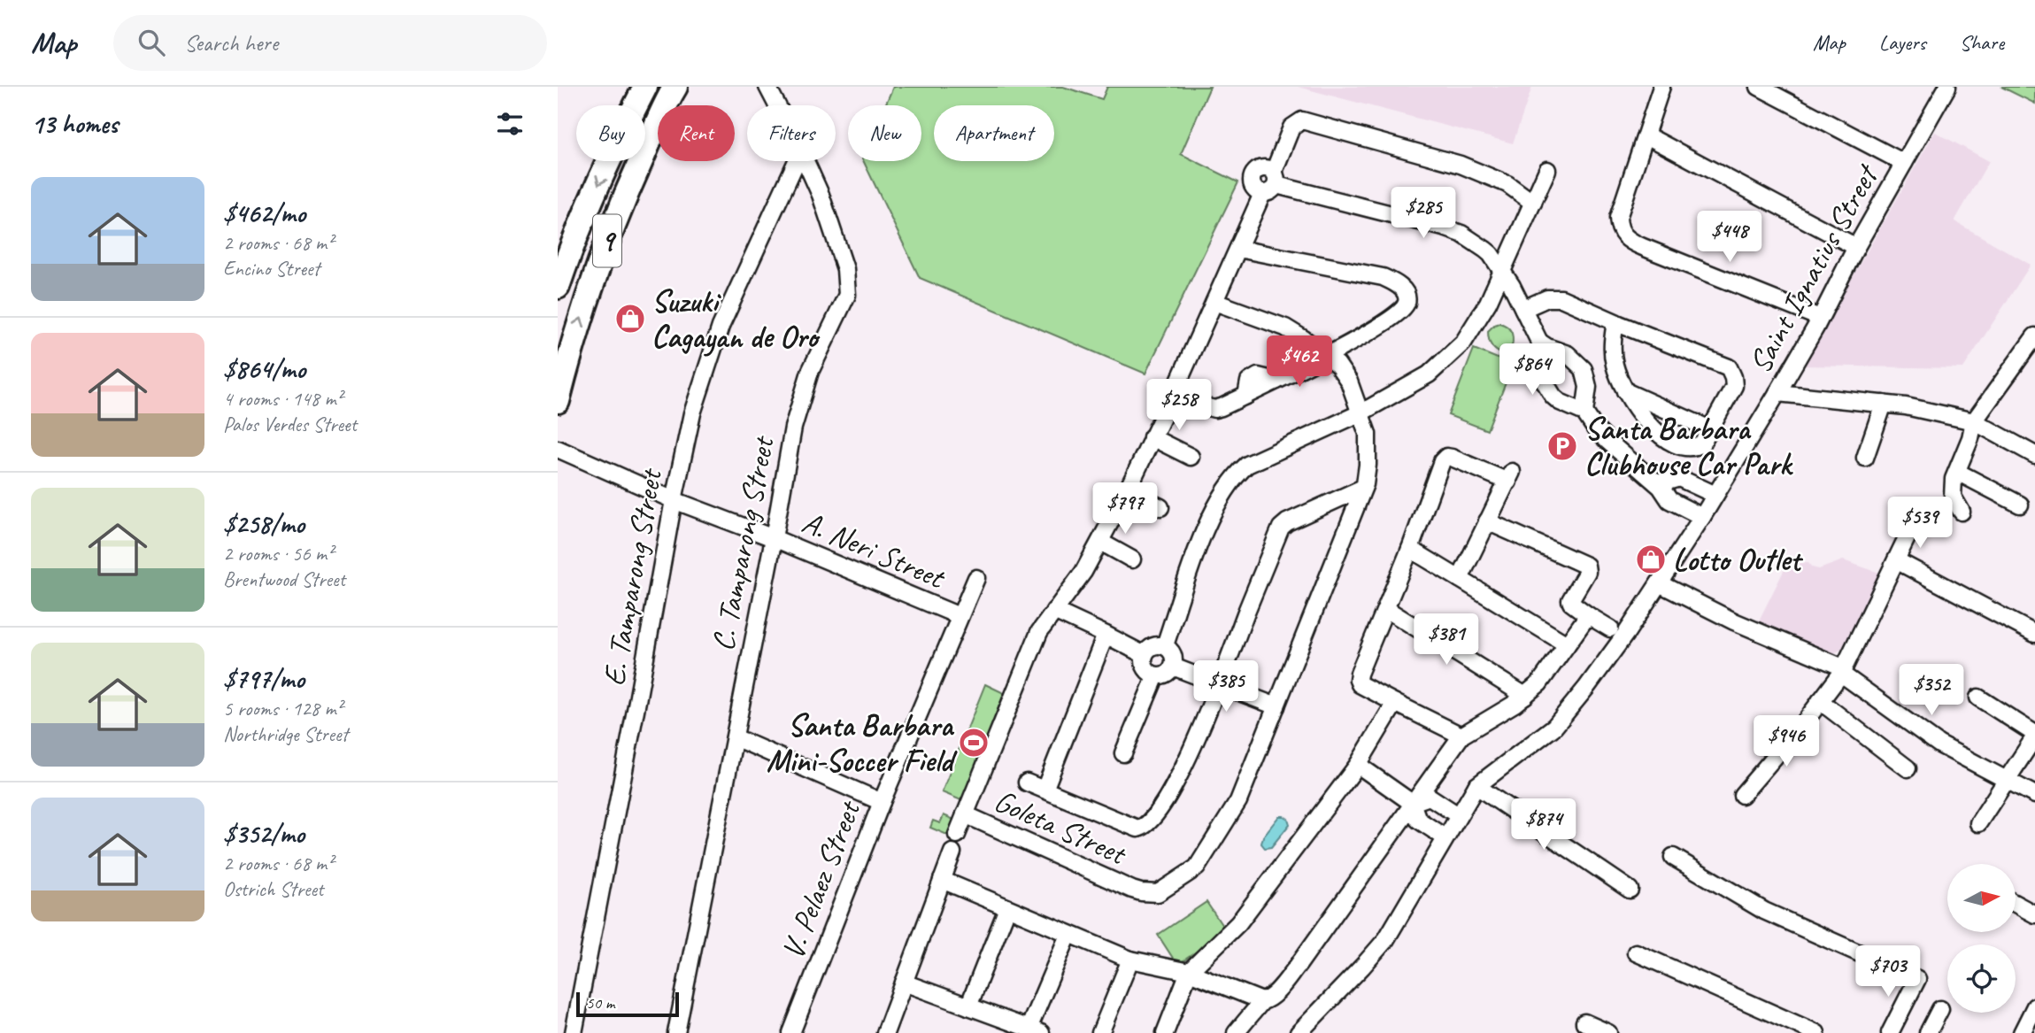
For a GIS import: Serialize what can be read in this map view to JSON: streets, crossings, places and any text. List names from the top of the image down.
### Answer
{
  "streets": {
    "highway": ["9"],
    "street": [
      "Saint Ignatius Street",
      "C. Tamparong Street",
      "A. Neri Street",
      "E. Tamparong Street",
      "Goleta Street",
      "V. Pelaez Street"
    ]
  },
  "crossings": [
    ["C. Tamparong Street", "A. Neri Street"],
    ["A. Neri Street", "E. Tamparong Street"],
    ["A. Neri Street", "V. Pelaez Street"]
  ],
  "places": {
    "shop": ["Suzuki Cagayan de Oro", "Lotto Outlet"],
    "parking": ["Santa Barbara Clubhouse Car Park"],
    "sports": ["Santa Barbara Mini-Soccer Field"]
  },
  "scale_bar": "50 m",
  "north": "right",
  "page": {
    "header": "Map",
    "search": "Search here",
    "nav": ["Map", "Layers", "Share"],
    "heading": "13 homes",
    "chip": [
      "Buy",
      "Rent",
      "Filters",
      "New",
      "Apartment"
    ],
    "list": [
      {
        "name": "$462/mo",
        "note": "2 rooms · 68 m² · Encino Street"
      },
      {
        "name": "$864/mo",
        "note": "4 rooms · 148 m² · Palos Verdes Street"
      },
      {
        "name": "$258/mo",
        "note": "2 rooms · 56 m² · Brentwood Street"
      },
      {
        "name": "$797/mo",
        "note": "5 rooms · 128 m² · Northridge Street"
      },
      {
        "name": "$352/mo",
        "note": "2 rooms · 68 m² · Ostrich Street"
      }
    ],
    "price": [
      "$285",
      "$448",
      "$462",
      "$864",
      "$258",
      "$797",
      "$539",
      "$381",
      "$385",
      "$352",
      "$946",
      "$874",
      "$703"
    ],
    "scale": "50 m"
  }
}
